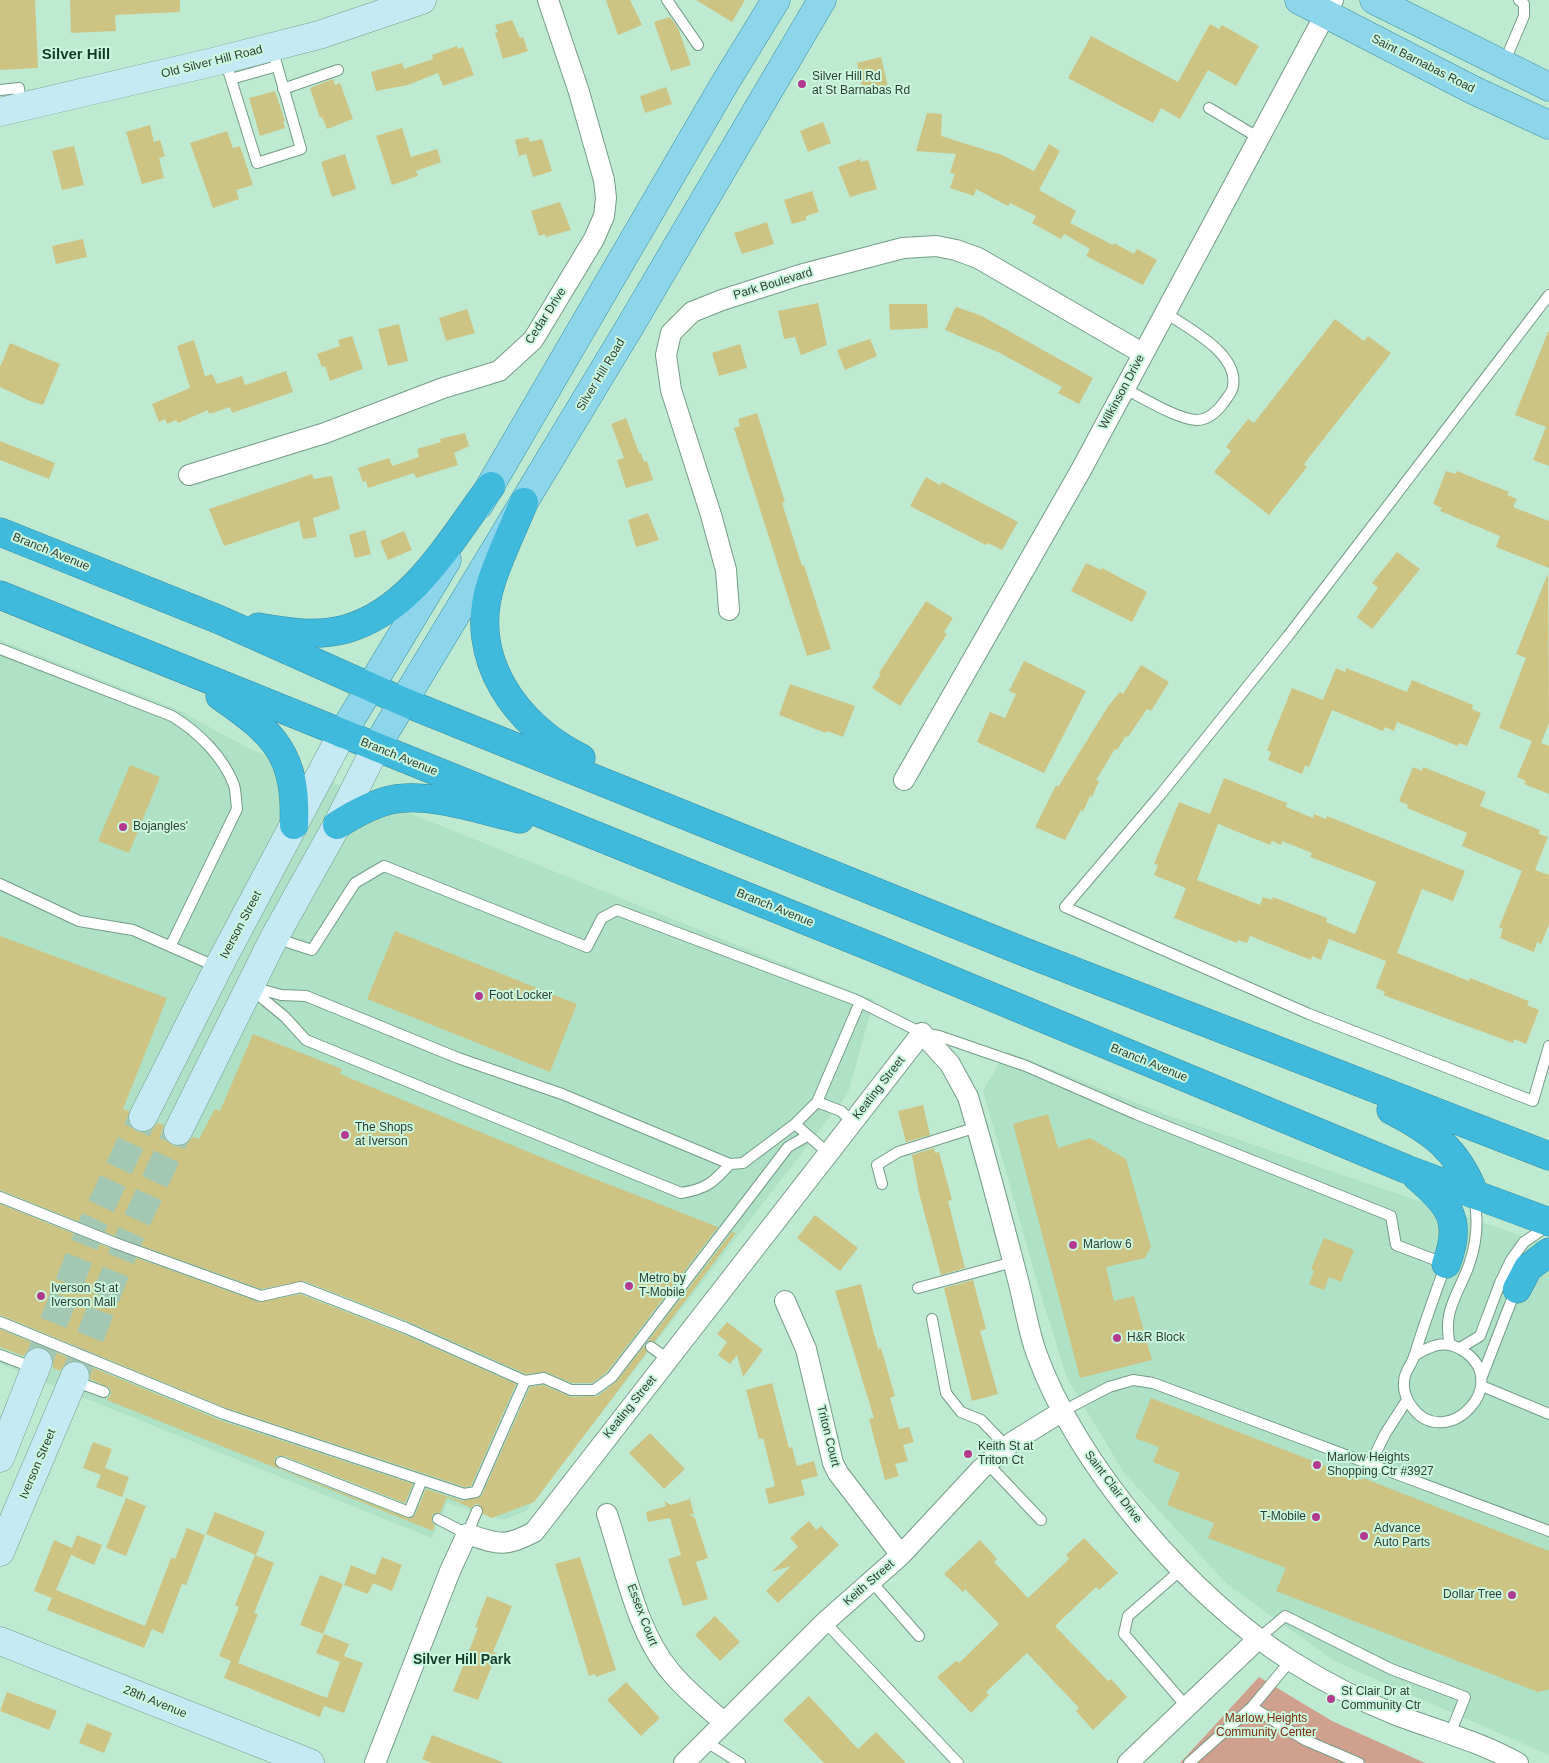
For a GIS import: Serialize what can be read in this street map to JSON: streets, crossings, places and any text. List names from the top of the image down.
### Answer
{
  "streets": {
    "highway": ["Branch Avenue"],
    "main road": [
      "Old Silver Hill Road",
      "Saint Barnabas Road",
      "Silver Hill Road",
      "Iverson Street",
      "28th Avenue"
    ],
    "street": [
      "Park Boulevard",
      "Cedar Drive",
      "Wilkinson Drive",
      "Keating Street",
      "Triton Court",
      "Saint Clair Drive",
      "Keith Street",
      "Essex Court"
    ]
  },
  "crossings": [
    ["Saint Barnabas Road", "Wilkinson Drive"],
    ["Park Boulevard", "Wilkinson Drive"],
    ["Silver Hill Road", "Branch Avenue"],
    ["Branch Avenue", "Iverson Street"],
    ["Keating Street", "Saint Clair Drive"],
    ["Triton Court", "Keith Street"],
    ["Saint Clair Drive", "Keith Street"],
    ["Keith Street", "Essex Court"]
  ],
  "districts": ["Silver Hill", "Silver Hill Park"],
  "parks": ["Marlow Heights Community Center"],
  "places": [
    "Silver Hill Rd at St Barnabas Rd",
    "Bojangles'",
    "Foot Locker",
    "The Shops at Iverson",
    "Marlow 6",
    "Metro by T-Mobile",
    "Iverson St at Iverson Mall",
    "H&R Block",
    "Keith St at Triton Ct",
    "Marlow Heights Shopping Ctr #3927",
    "T-Mobile",
    "Advance Auto Parts",
    "Dollar Tree",
    "St Clair Dr at Community Ctr"
  ]
}
